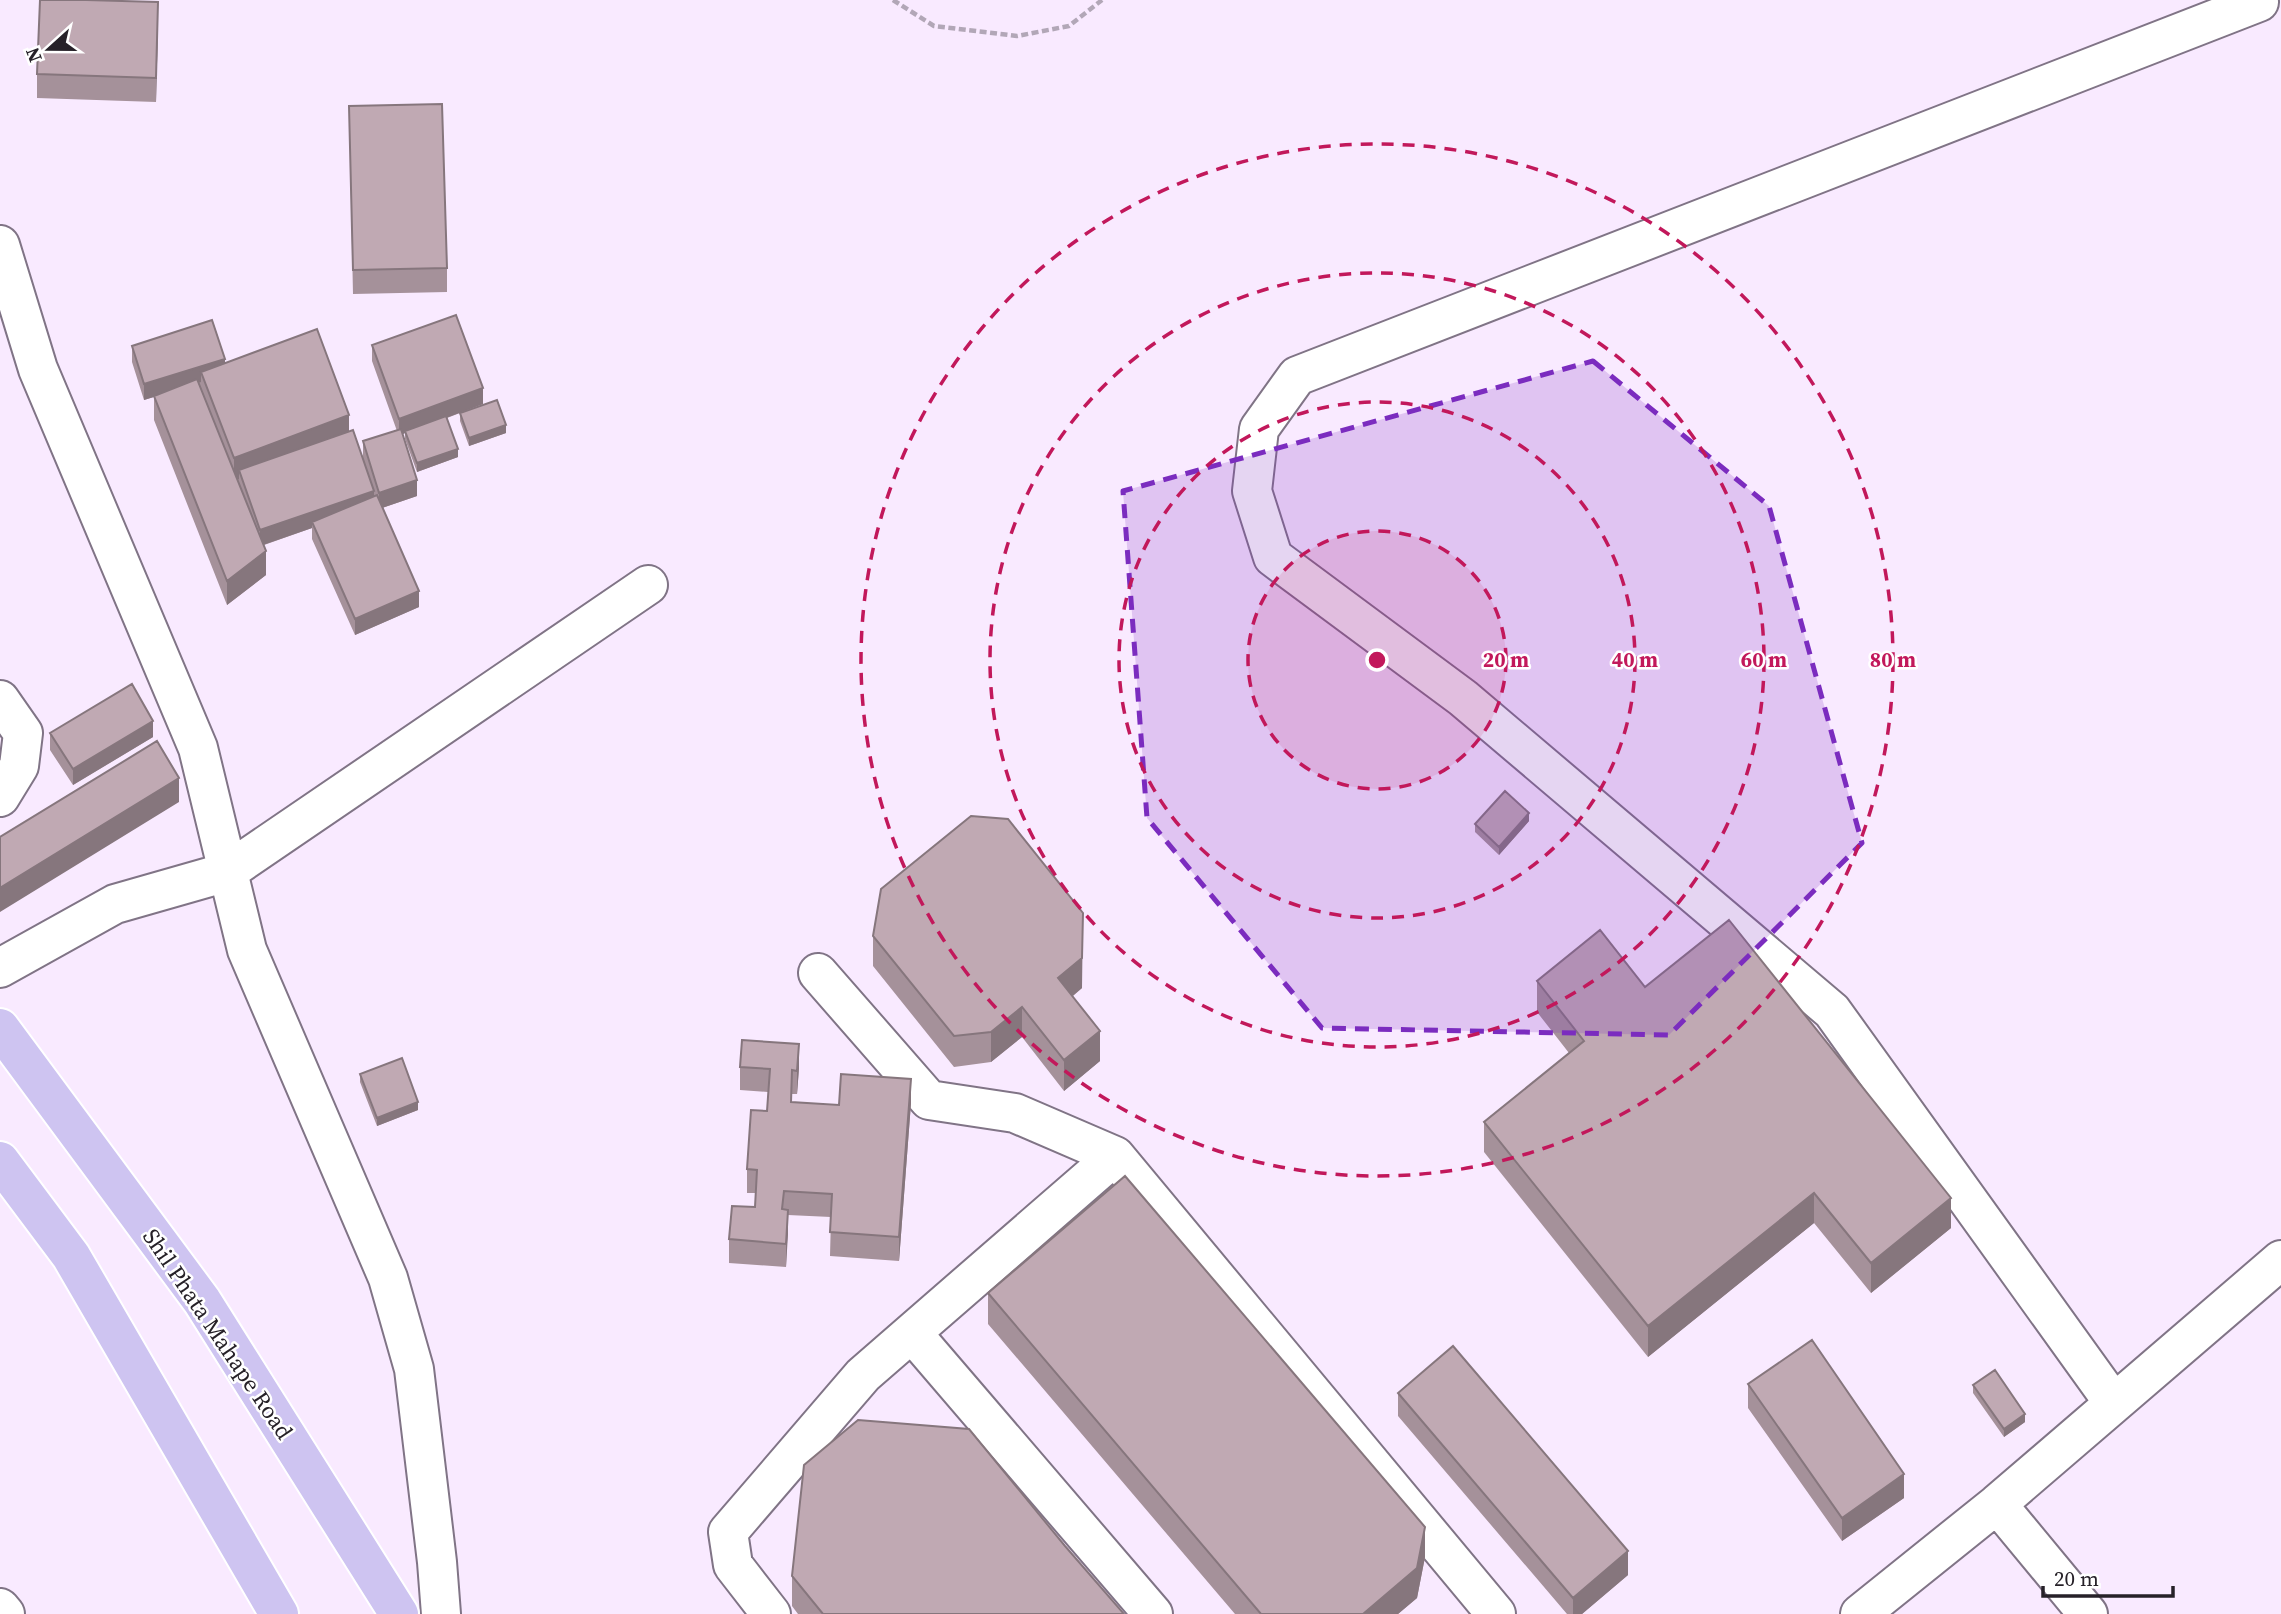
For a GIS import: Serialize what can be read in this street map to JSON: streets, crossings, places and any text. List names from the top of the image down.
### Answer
{
  "streets": {
    "main road": ["Shil Phata Mahape Road"]
  },
  "scale_bar": "20 m",
  "north": "left",
  "rings": [
    "20 m",
    "40 m",
    "60 m",
    "80 m"
  ]
}
